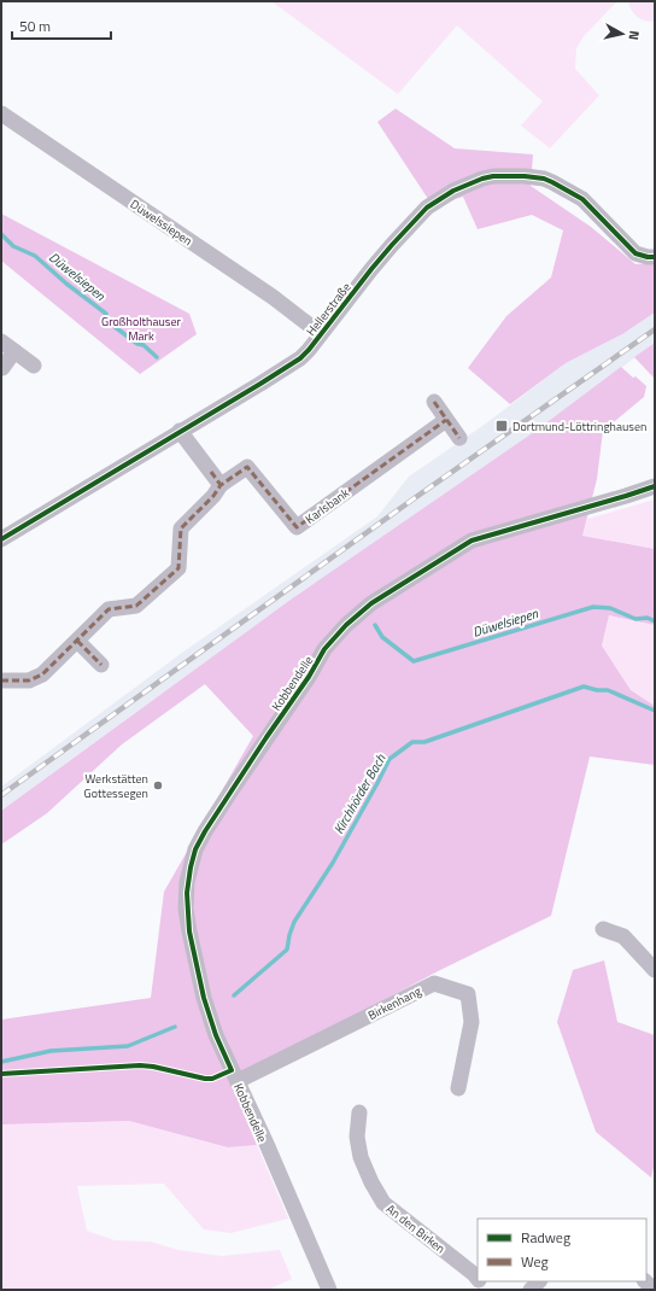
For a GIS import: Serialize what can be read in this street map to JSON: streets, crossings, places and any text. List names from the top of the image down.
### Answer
{
  "streets": {
    "street": [
      "Düwelssiepen",
      "Hellerstraße",
      "Karlsbank",
      "Kobbendelle",
      "Birkenhang",
      "An den Birken"
    ]
  },
  "crossings": [
    ["Düwelssiepen", "Hellerstraße"],
    ["Kobbendelle", "Birkenhang"]
  ],
  "water": ["Düwelsiepen", "Kirchhörder Bach"],
  "parks": ["Großholthauser Mark"],
  "places": {
    "transit": ["Dortmund-Löttringhausen"],
    "other": ["Werkstätten Gottessegen"]
  },
  "legend": ["Radweg", "Weg"],
  "scale_bar": "50 m",
  "north": "right"
}
